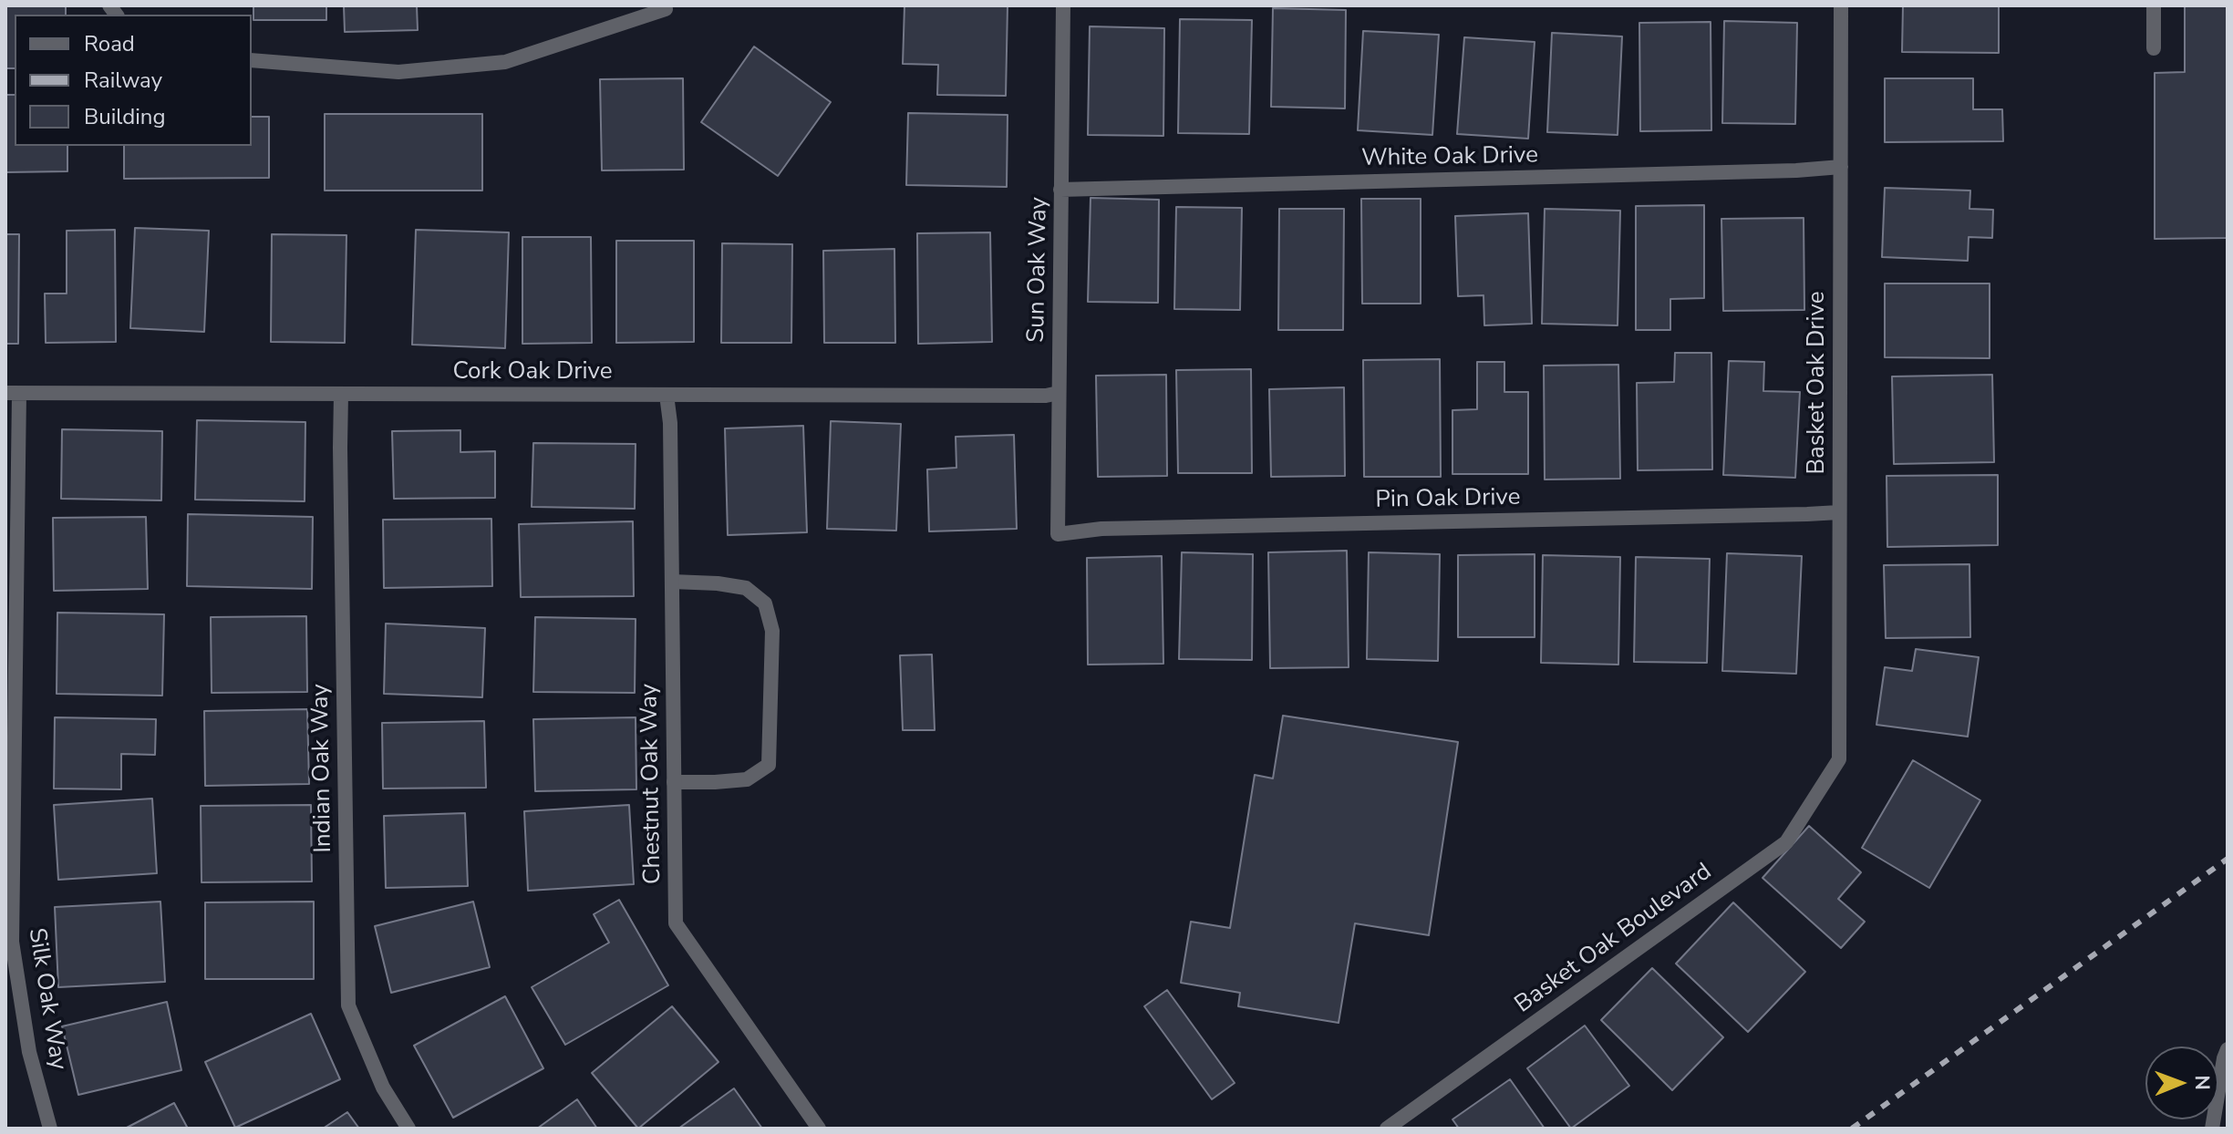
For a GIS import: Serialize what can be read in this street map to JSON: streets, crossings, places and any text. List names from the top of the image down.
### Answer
{
  "streets": {
    "street": [
      "White Oak Drive",
      "Sun Oak Way",
      "Cork Oak Drive",
      "Basket Oak Drive",
      "Pin Oak Drive",
      "Indian Oak Way",
      "Chestnut Oak Way",
      "Basket Oak Boulevard",
      "Silk Oak Way"
    ]
  },
  "crossings": [
    ["White Oak Drive", "Sun Oak Way"],
    ["White Oak Drive", "Basket Oak Drive"],
    ["Sun Oak Way", "Cork Oak Drive"],
    ["Sun Oak Way", "Pin Oak Drive"],
    ["Cork Oak Drive", "Indian Oak Way"],
    ["Cork Oak Drive", "Chestnut Oak Way"],
    ["Cork Oak Drive", "Silk Oak Way"],
    ["Basket Oak Drive", "Pin Oak Drive"],
    ["Basket Oak Drive", "Basket Oak Boulevard"]
  ],
  "legend": ["Road", "Railway", "Building"],
  "north": "right"
}
